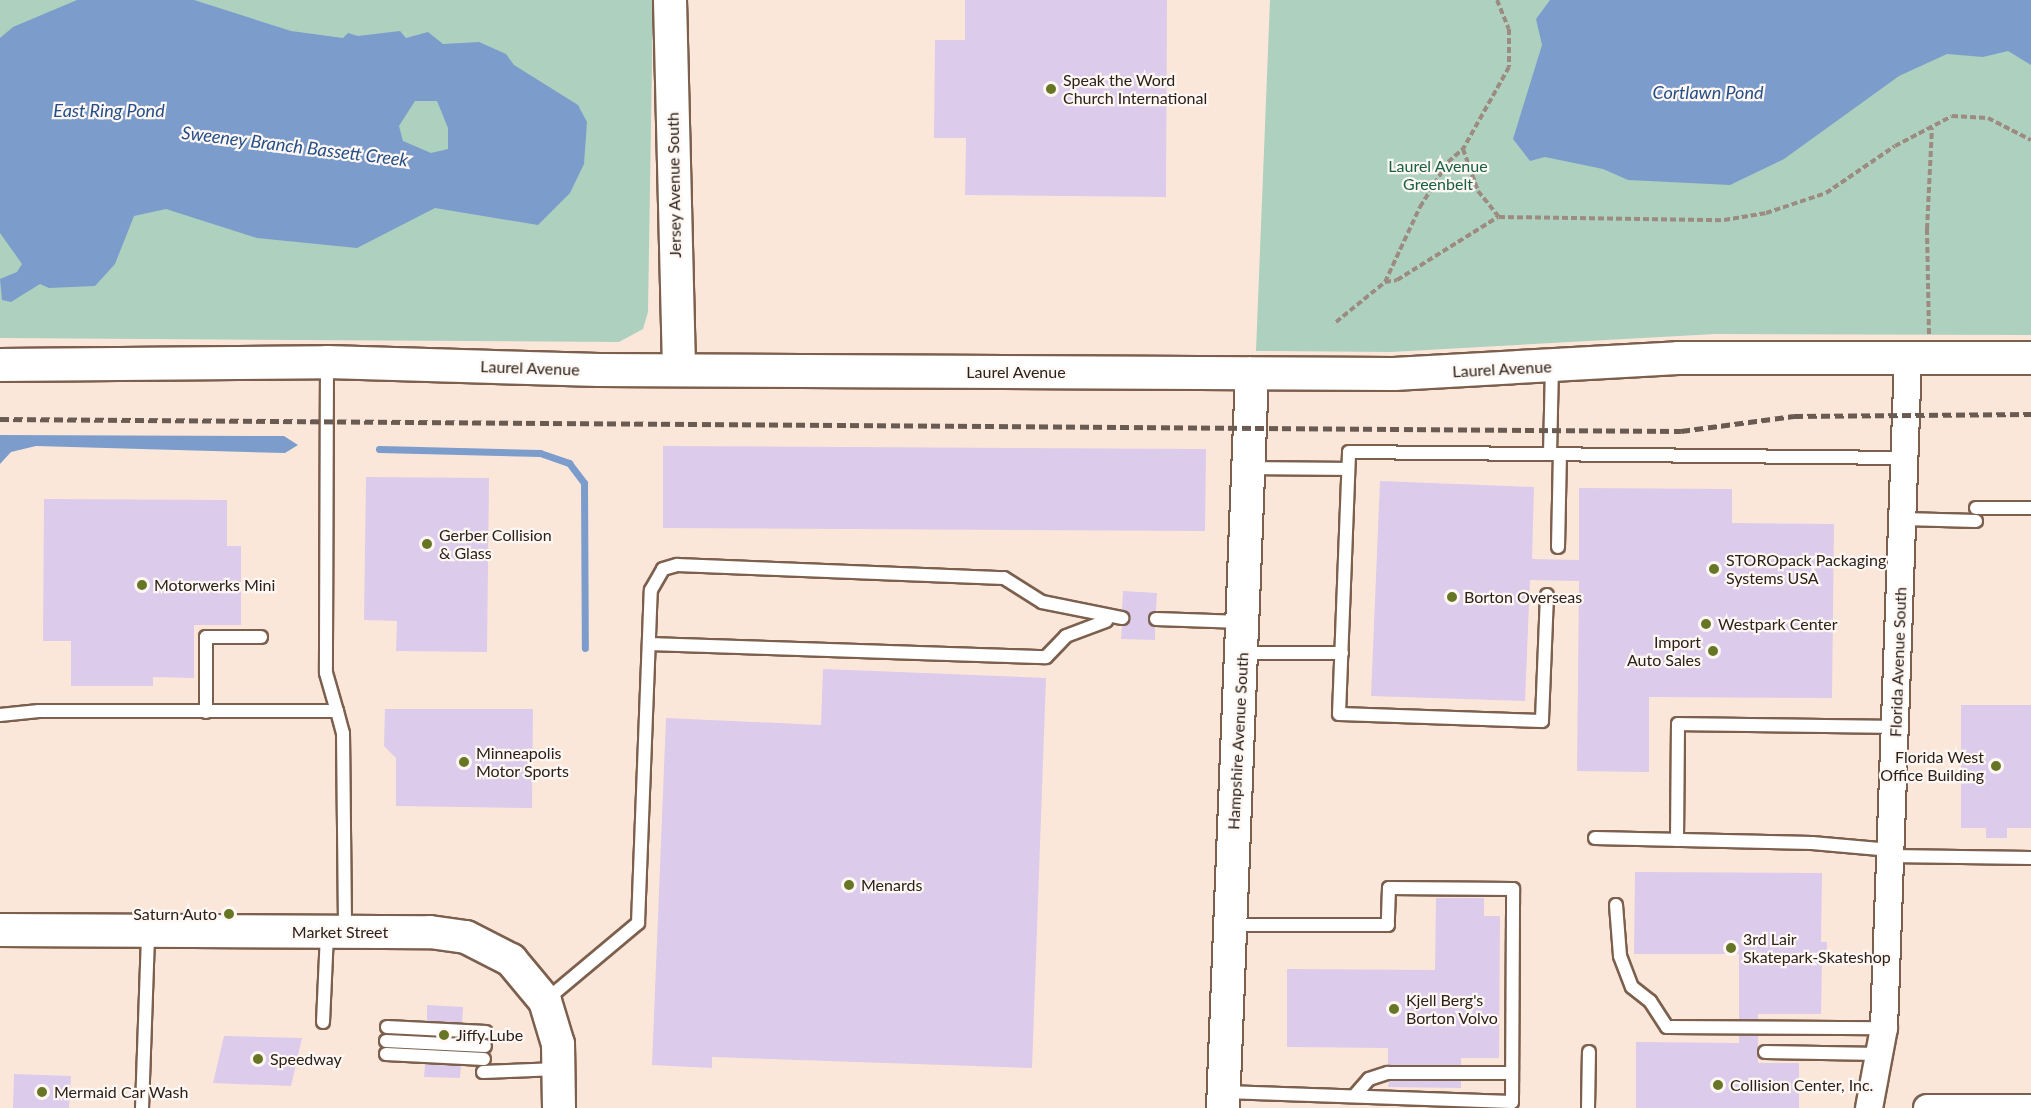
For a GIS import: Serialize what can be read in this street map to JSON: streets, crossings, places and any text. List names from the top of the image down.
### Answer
{
  "streets": {
    "street": [
      "Jersey Avenue South",
      "Laurel Avenue",
      "Florida Avenue South",
      "Hampshire Avenue South",
      "Market Street"
    ]
  },
  "crossings": [
    ["Jersey Avenue South", "Laurel Avenue"],
    ["Laurel Avenue", "Florida Avenue South"],
    ["Laurel Avenue", "Hampshire Avenue South"]
  ],
  "water": ["Cortlawn Pond", "East Ring Pond", "Sweeney Branch Bassett Creek"],
  "parks": ["Laurel Avenue Greenbelt"],
  "places": [
    "Speak the Word Church International",
    "Gerber Collision & Glass",
    "STOROpack Packaging Systems USA",
    "Motorwerks Mini",
    "Borton Overseas",
    "Westpark Center",
    "Import Auto Sales",
    "Minneapolis Motor Sports",
    "Florida West Office Building",
    "Menards",
    "Saturn Auto",
    "3rd Lair Skatepark-Skateshop",
    "Kjell Berg's Borton Volvo",
    "Jiffy Lube",
    "Speedway",
    "Collision Center, Inc.",
    "Mermaid Car Wash"
  ]
}
